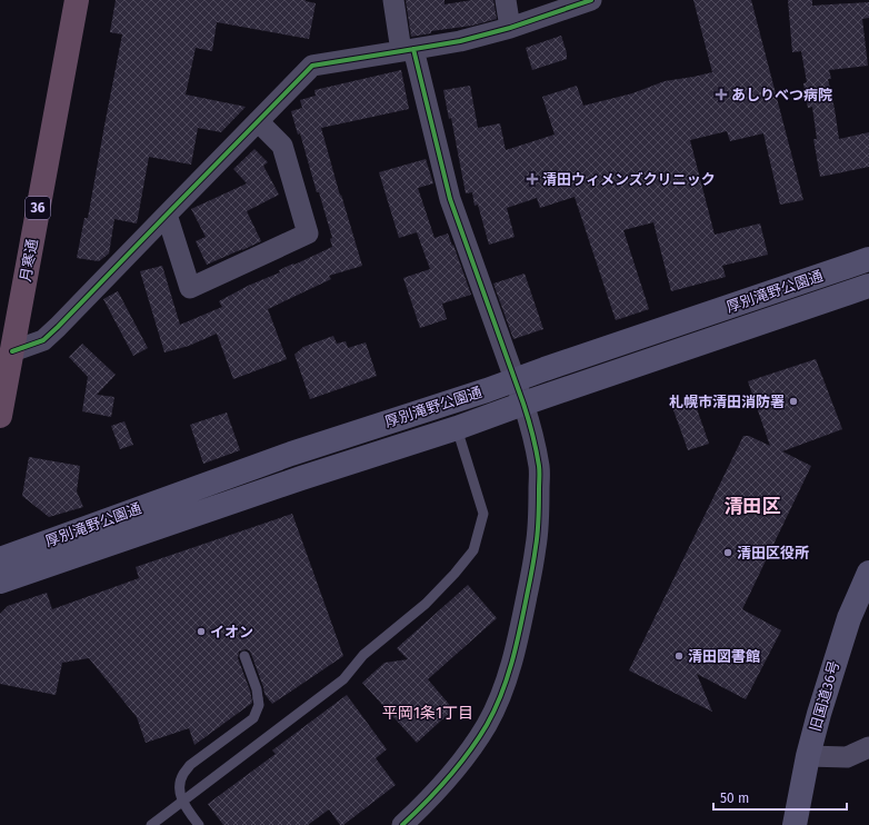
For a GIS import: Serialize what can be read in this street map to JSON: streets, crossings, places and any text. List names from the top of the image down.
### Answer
{
  "streets": {
    "highway": ["36", "月寒通"],
    "main road": ["厚別滝野公園通", "旧国道36号"]
  },
  "districts": ["清田区", "平岡1条1丁目"],
  "places": {
    "health": ["あしりべつ病院", "清田ウィメンズクリニック"],
    "other": [
      "札幌市清田消防署",
      "清田区役所",
      "イオン",
      "清田図書館"
    ]
  },
  "scale_bar": "50 m"
}
